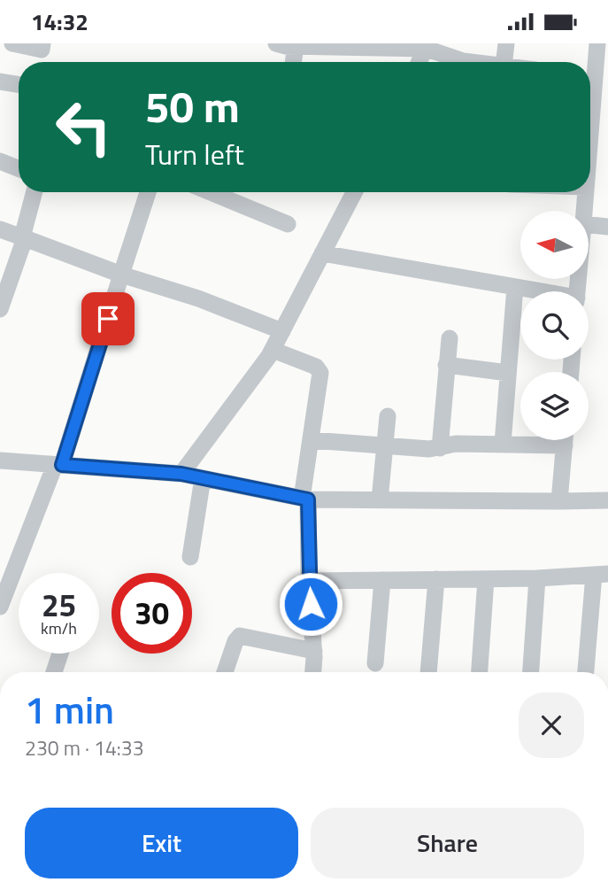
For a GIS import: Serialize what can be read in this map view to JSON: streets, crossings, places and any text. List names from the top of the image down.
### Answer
{
  "north": "left",
  "page": {
    "status": "14:32",
    "turn": ["50 m", "Turn left"],
    "speed": "25 km/h",
    "limit": "30",
    "heading": ["1 min", "230 m · 14:33"],
    "buttons": ["Exit", "Share"]
  }
}
